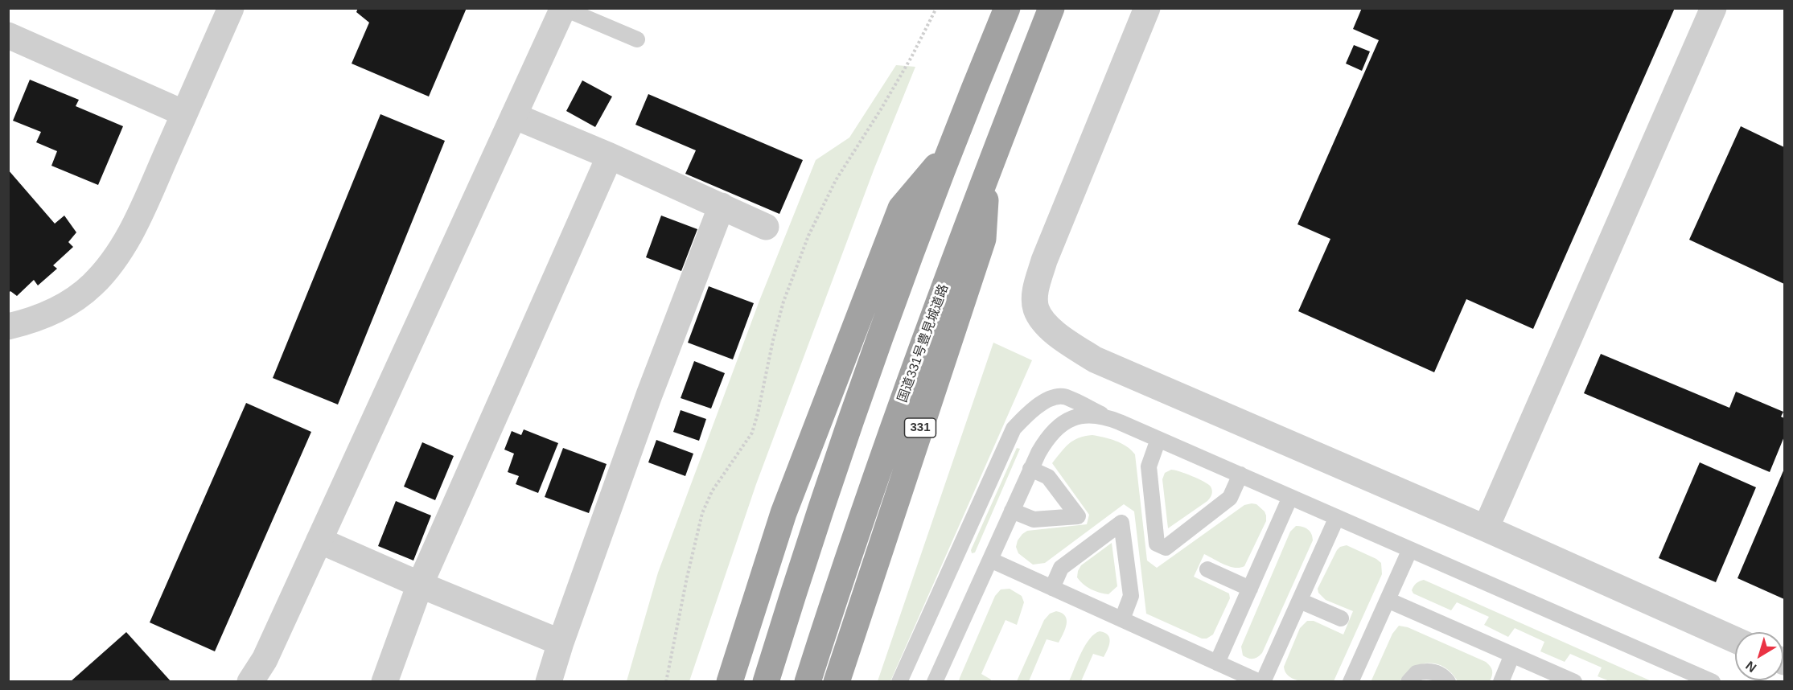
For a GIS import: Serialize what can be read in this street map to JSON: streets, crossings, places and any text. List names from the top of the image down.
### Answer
{
  "streets": {
    "highway": ["国道331号豊見城道路", "331"]
  },
  "crossings": [
    ["国道331号豊見城道路", "331"]
  ],
  "north": "bottom left"
}
